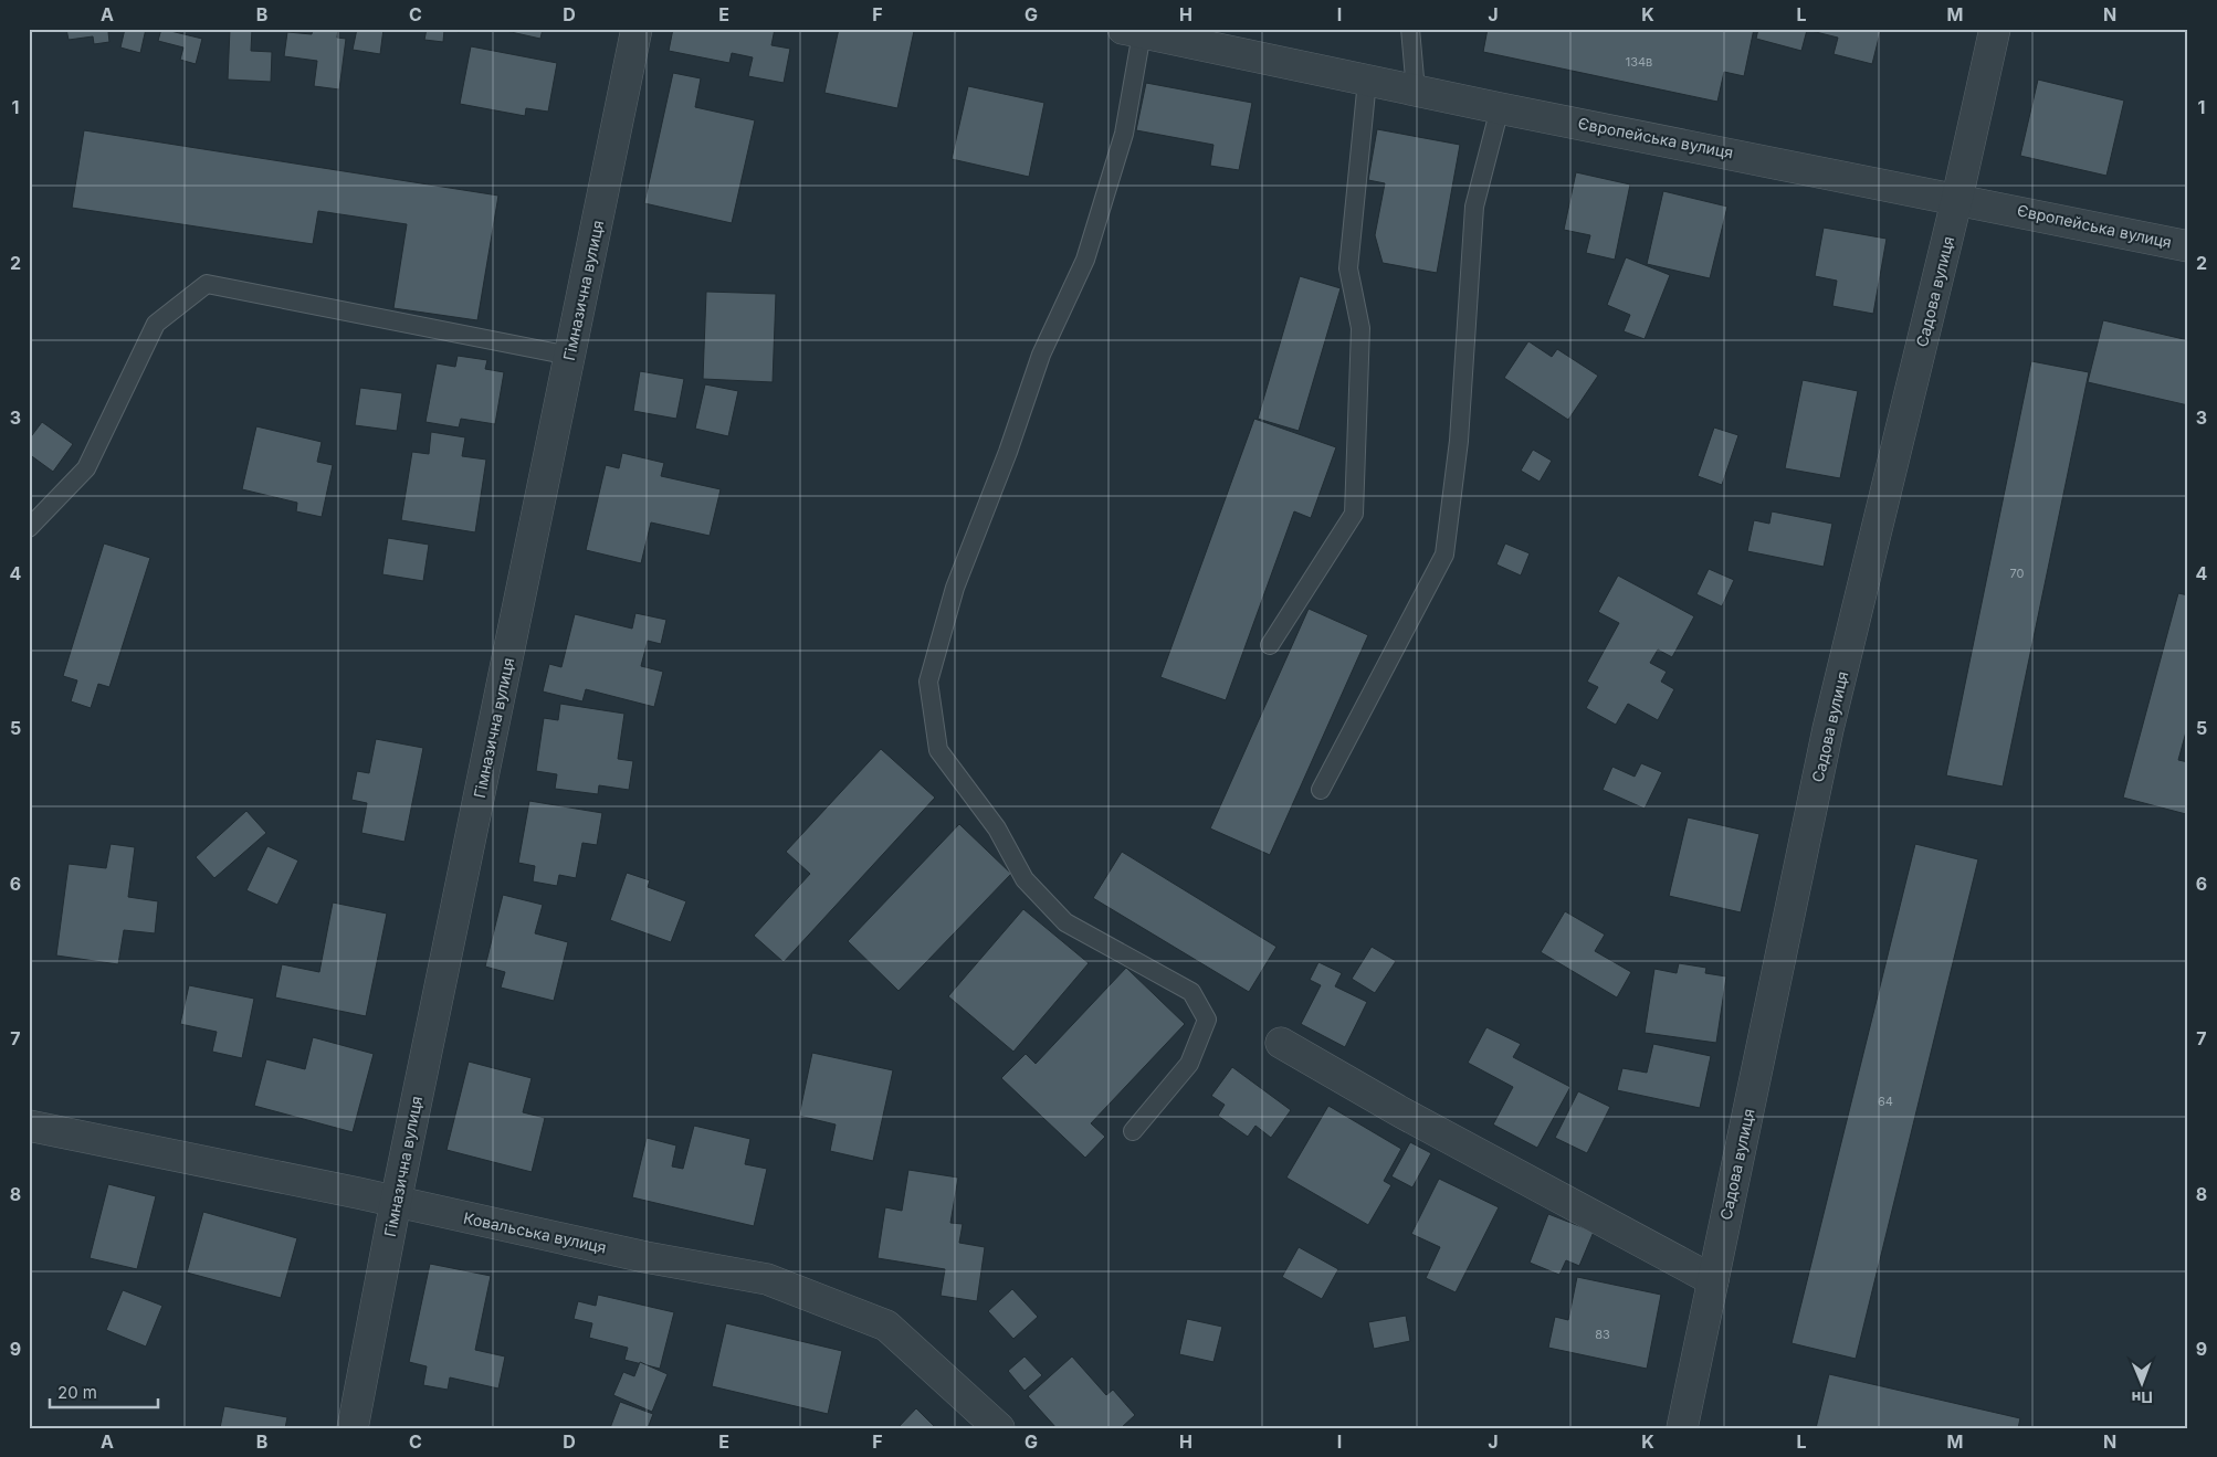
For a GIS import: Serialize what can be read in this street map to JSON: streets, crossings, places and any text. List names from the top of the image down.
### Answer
{
  "streets": {
    "street": [
      "Європейська вулиця",
      "Гімназична вулиця",
      "Садова вулиця",
      "Ковальська вулиця"
    ]
  },
  "crossings": [
    ["Європейська вулиця", "Садова вулиця"],
    ["Гімназична вулиця", "Ковальська вулиця"]
  ],
  "house_numbers": [
    "134в",
    "70",
    "64",
    "83"
  ],
  "scale_bar": "20 m",
  "north": "bottom",
  "grid": {
    "columns": [
      "A",
      "B",
      "C",
      "D",
      "E",
      "F",
      "G",
      "H",
      "I",
      "J",
      "K",
      "L",
      "M",
      "N"
    ],
    "rows": [
      "1",
      "2",
      "3",
      "4",
      "5",
      "6",
      "7",
      "8",
      "9"
    ]
  }
}
